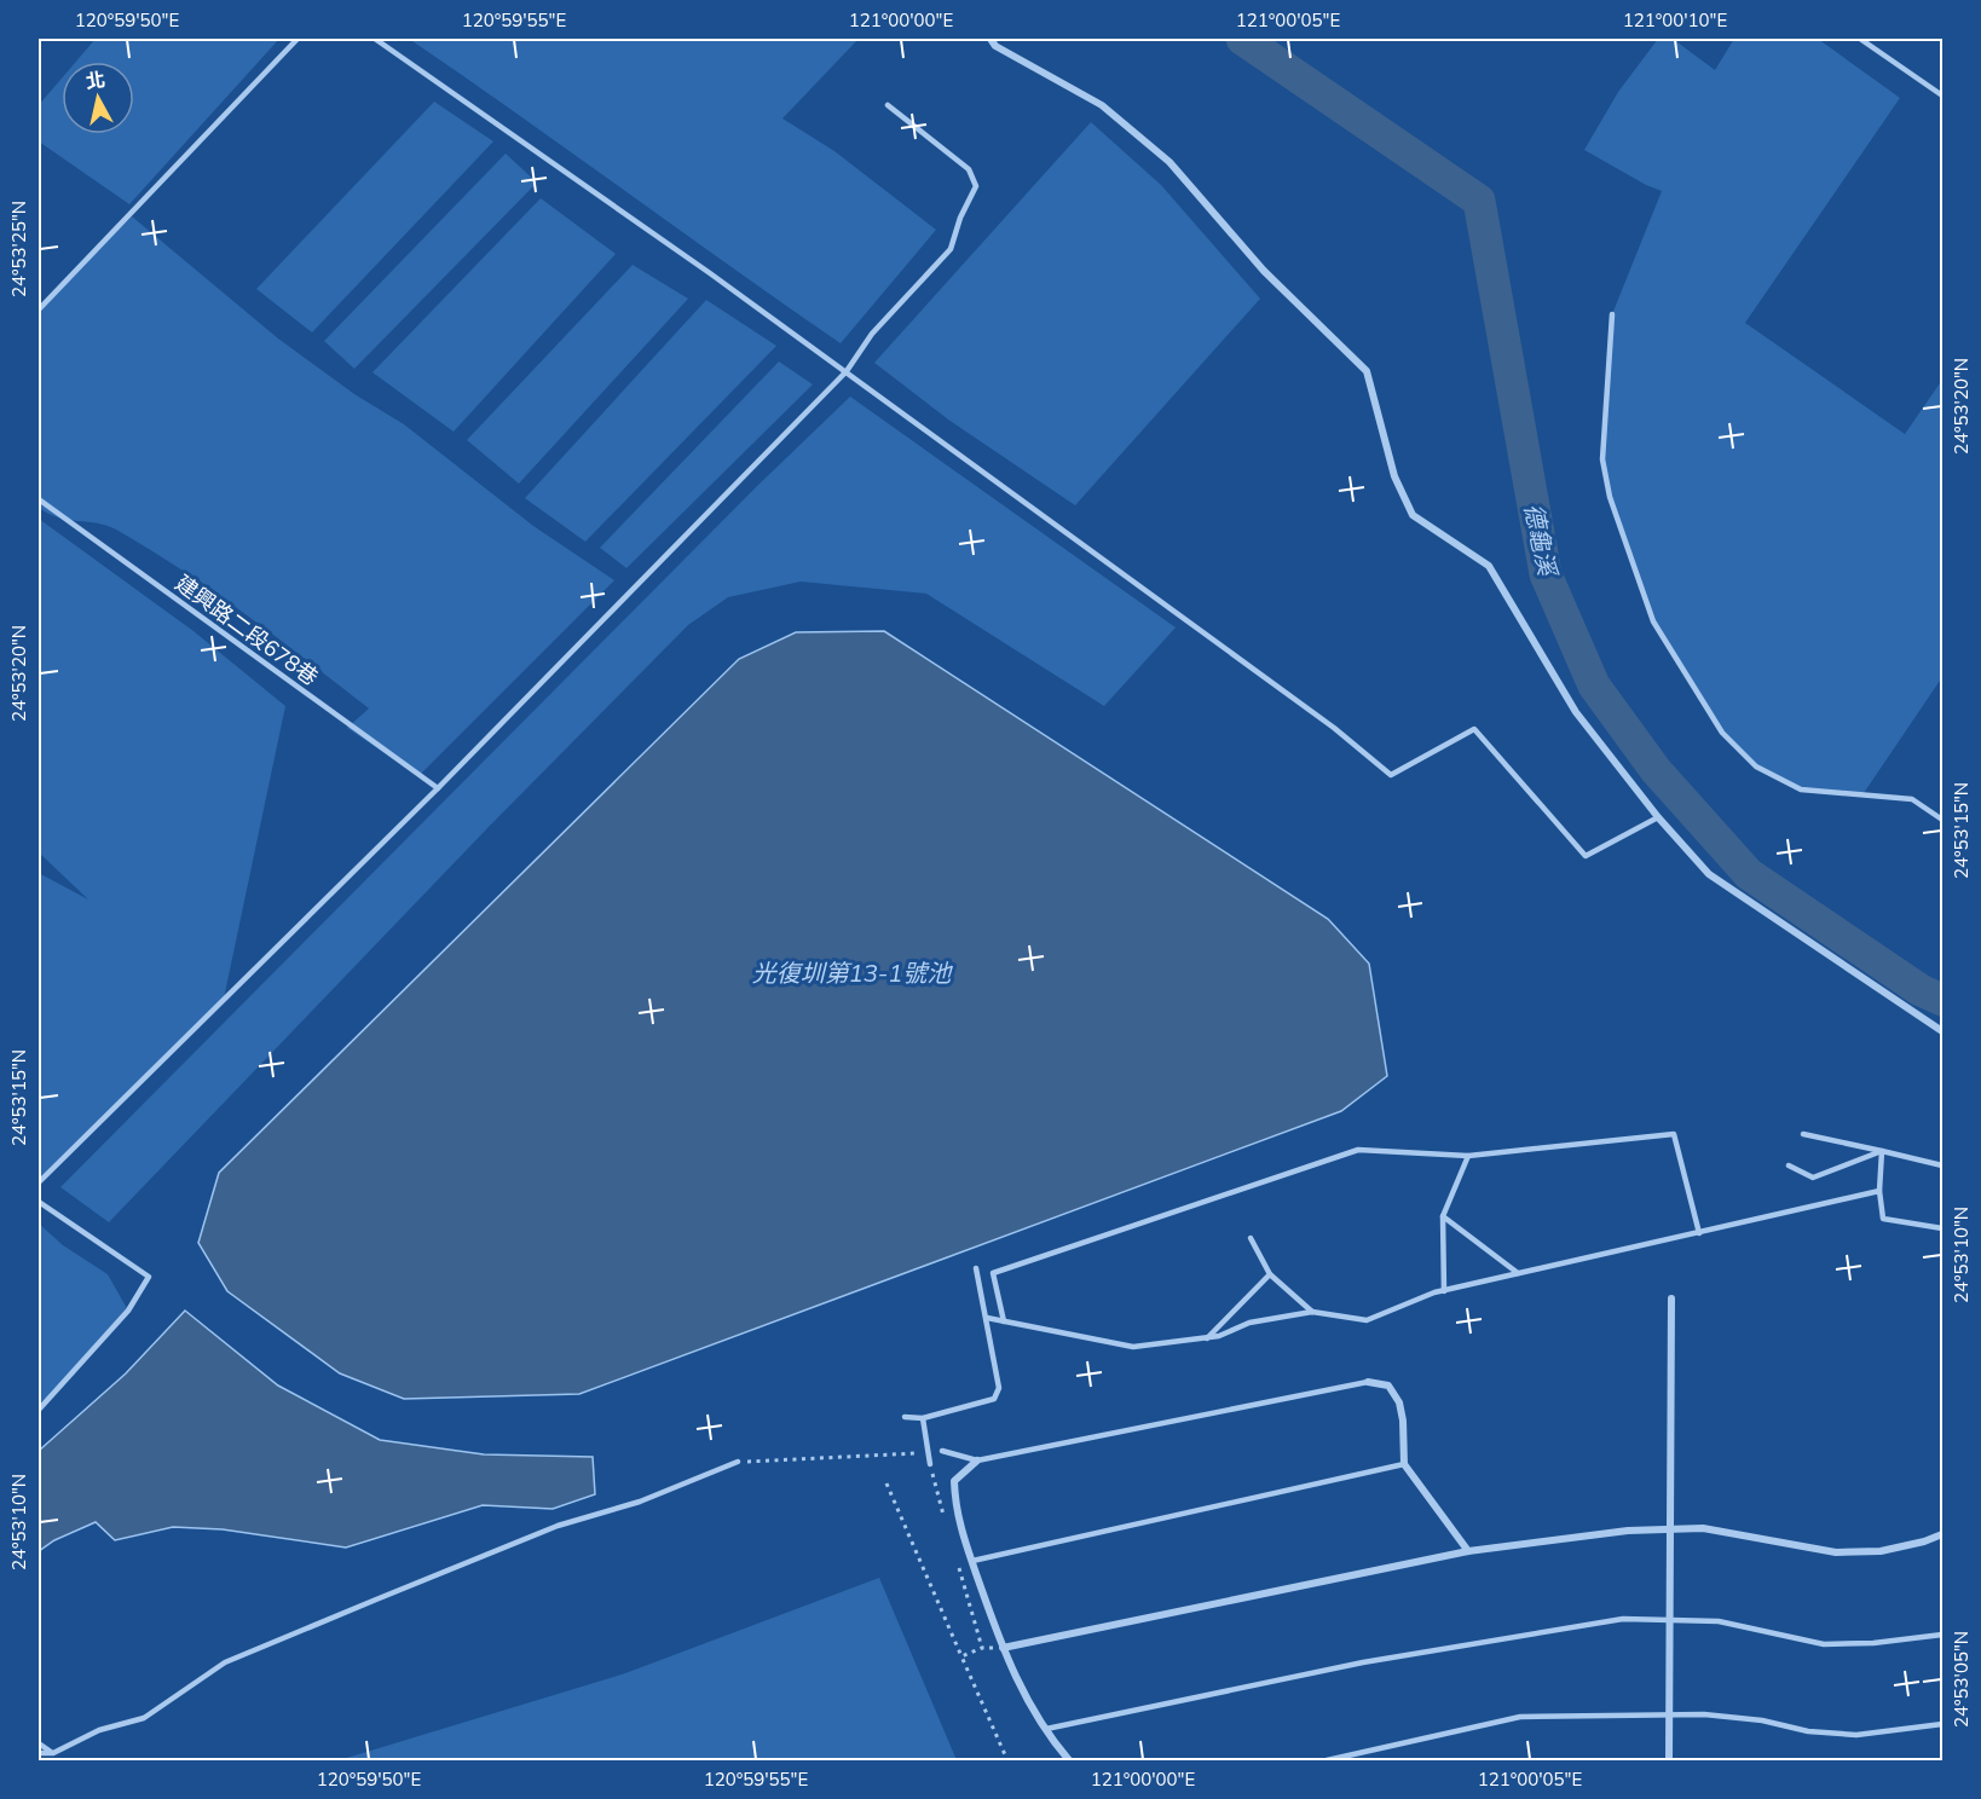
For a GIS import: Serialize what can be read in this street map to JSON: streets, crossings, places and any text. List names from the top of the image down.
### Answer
{
  "streets": {
    "lane": ["建興路二段678巷"]
  },
  "water": ["德龜溪", "光復圳第13-1號池"],
  "north": "top",
  "coordinates": [
    "120°59'50\"E",
    "120°59'55\"E",
    "121°00'00\"E",
    "121°00'05\"E",
    "121°00'10\"E",
    "24°53'25\"N",
    "24°53'20\"N",
    "24°53'15\"N",
    "24°53'10\"N",
    "24°53'05\"N"
  ]
}
